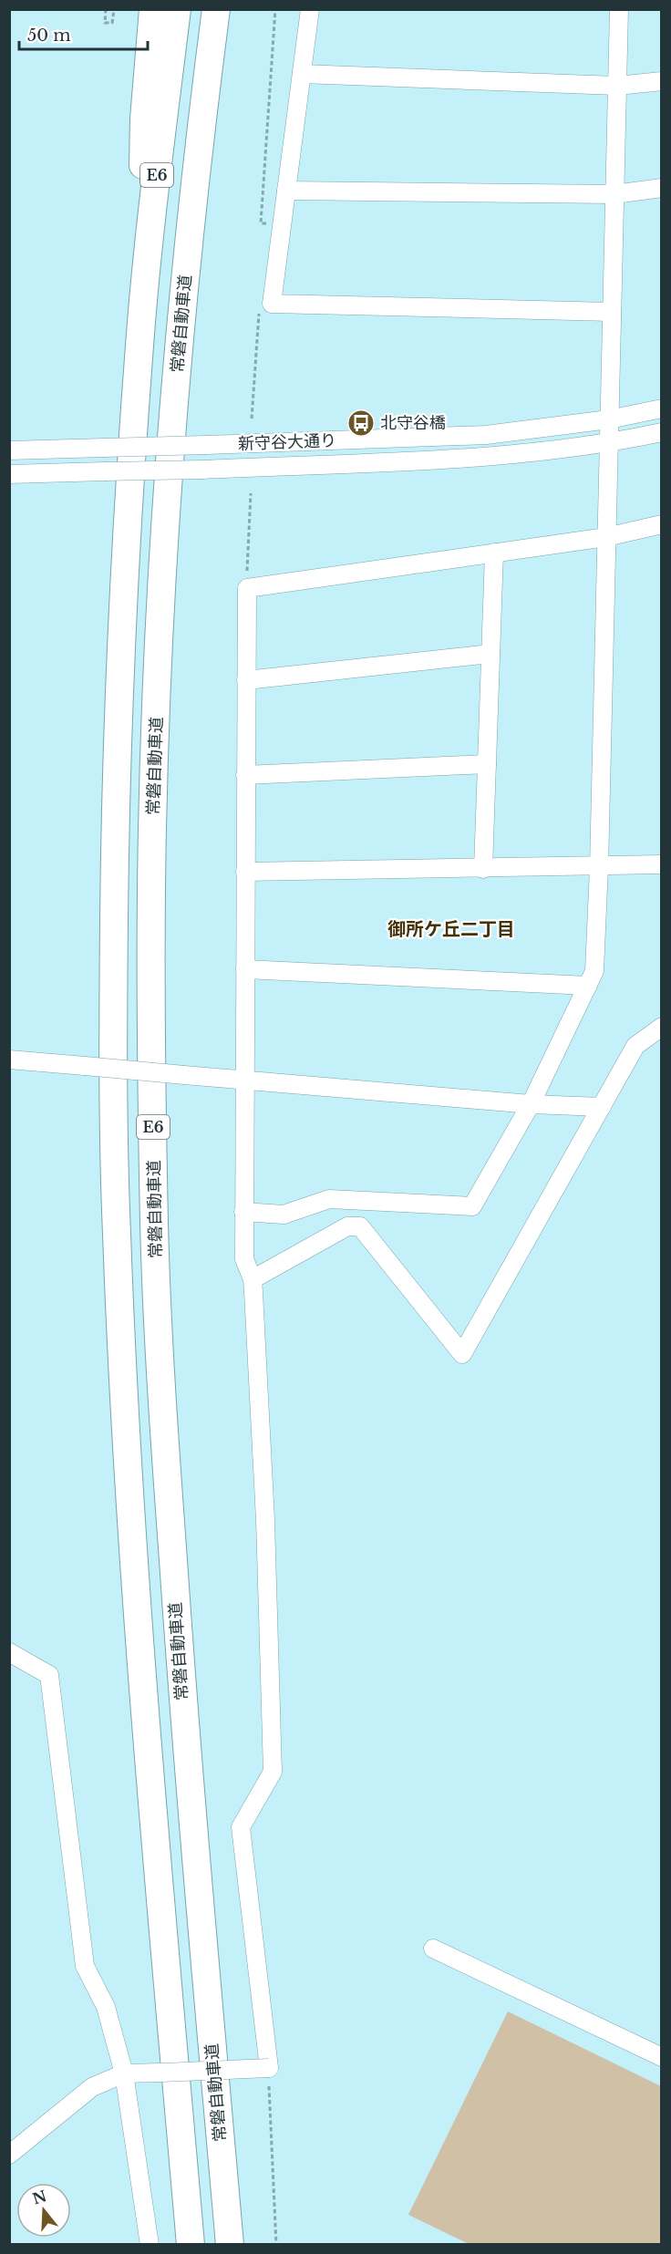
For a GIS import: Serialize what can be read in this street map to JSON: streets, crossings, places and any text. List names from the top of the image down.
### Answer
{
  "streets": {
    "highway": ["E6", "常磐自動車道"],
    "street": ["新守谷大通り"]
  },
  "districts": ["御所ケ丘二丁目"],
  "places": {
    "bus stop": ["北守谷橋"]
  },
  "scale_bar": "50 m",
  "north": "top"
}
